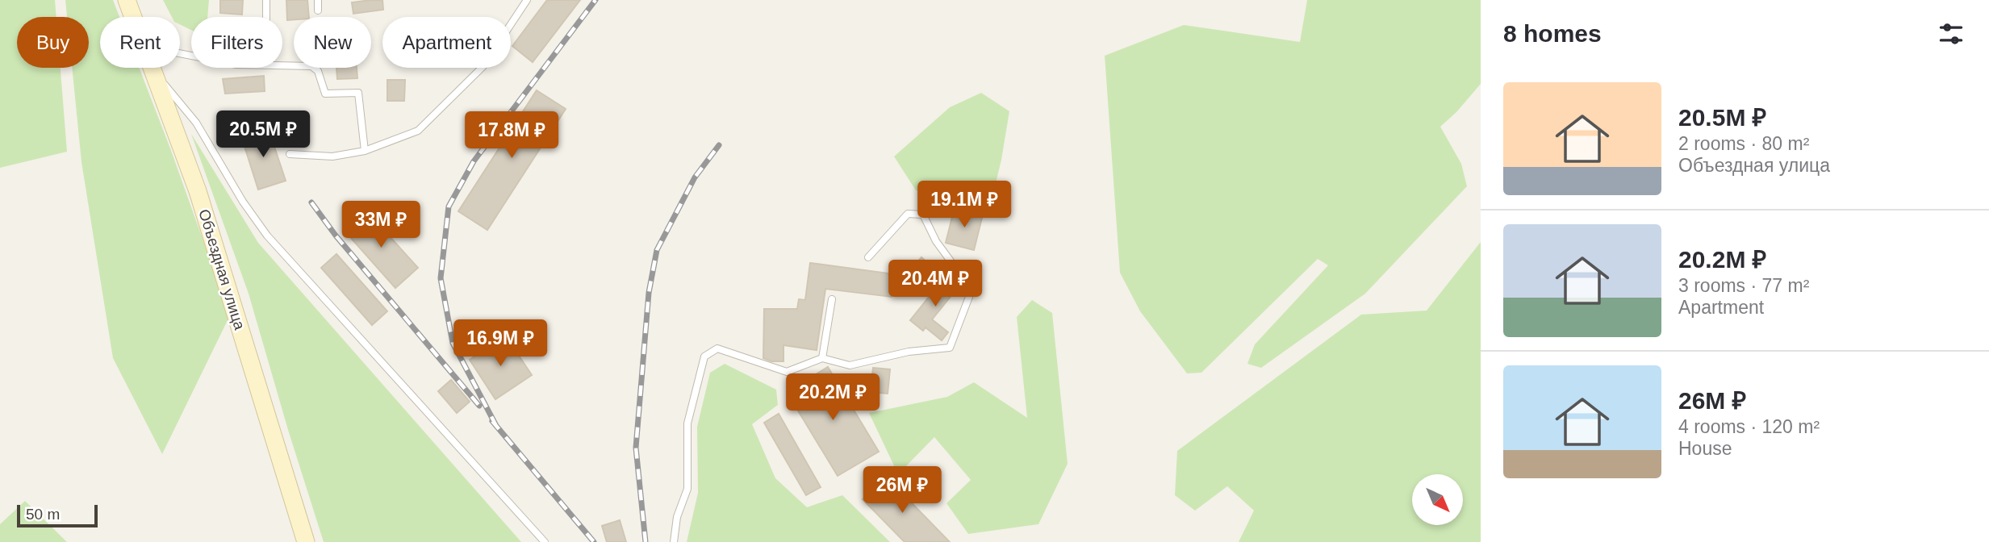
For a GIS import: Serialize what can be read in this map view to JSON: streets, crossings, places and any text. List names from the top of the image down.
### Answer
{
  "streets": {
    "main road": ["Объездная улица"]
  },
  "scale_bar": "50 m",
  "north": "bottom right",
  "page": {
    "heading": "8 homes",
    "chip": [
      "Buy",
      "Rent",
      "Filters",
      "New",
      "Apartment"
    ],
    "list": [
      {
        "name": "20.5M ₽",
        "note": "2 rooms · 80 m² · Объездная улица"
      },
      {
        "name": "20.2M ₽",
        "note": "3 rooms · 77 m² · Apartment"
      },
      {
        "name": "26M ₽",
        "note": "4 rooms · 120 m² · House"
      }
    ],
    "price": [
      "20.5M ₽",
      "17.8M ₽",
      "19.1M ₽",
      "33M ₽",
      "20.4M ₽",
      "16.9M ₽",
      "20.2M ₽",
      "26M ₽"
    ],
    "scale": "50 m"
  }
}
